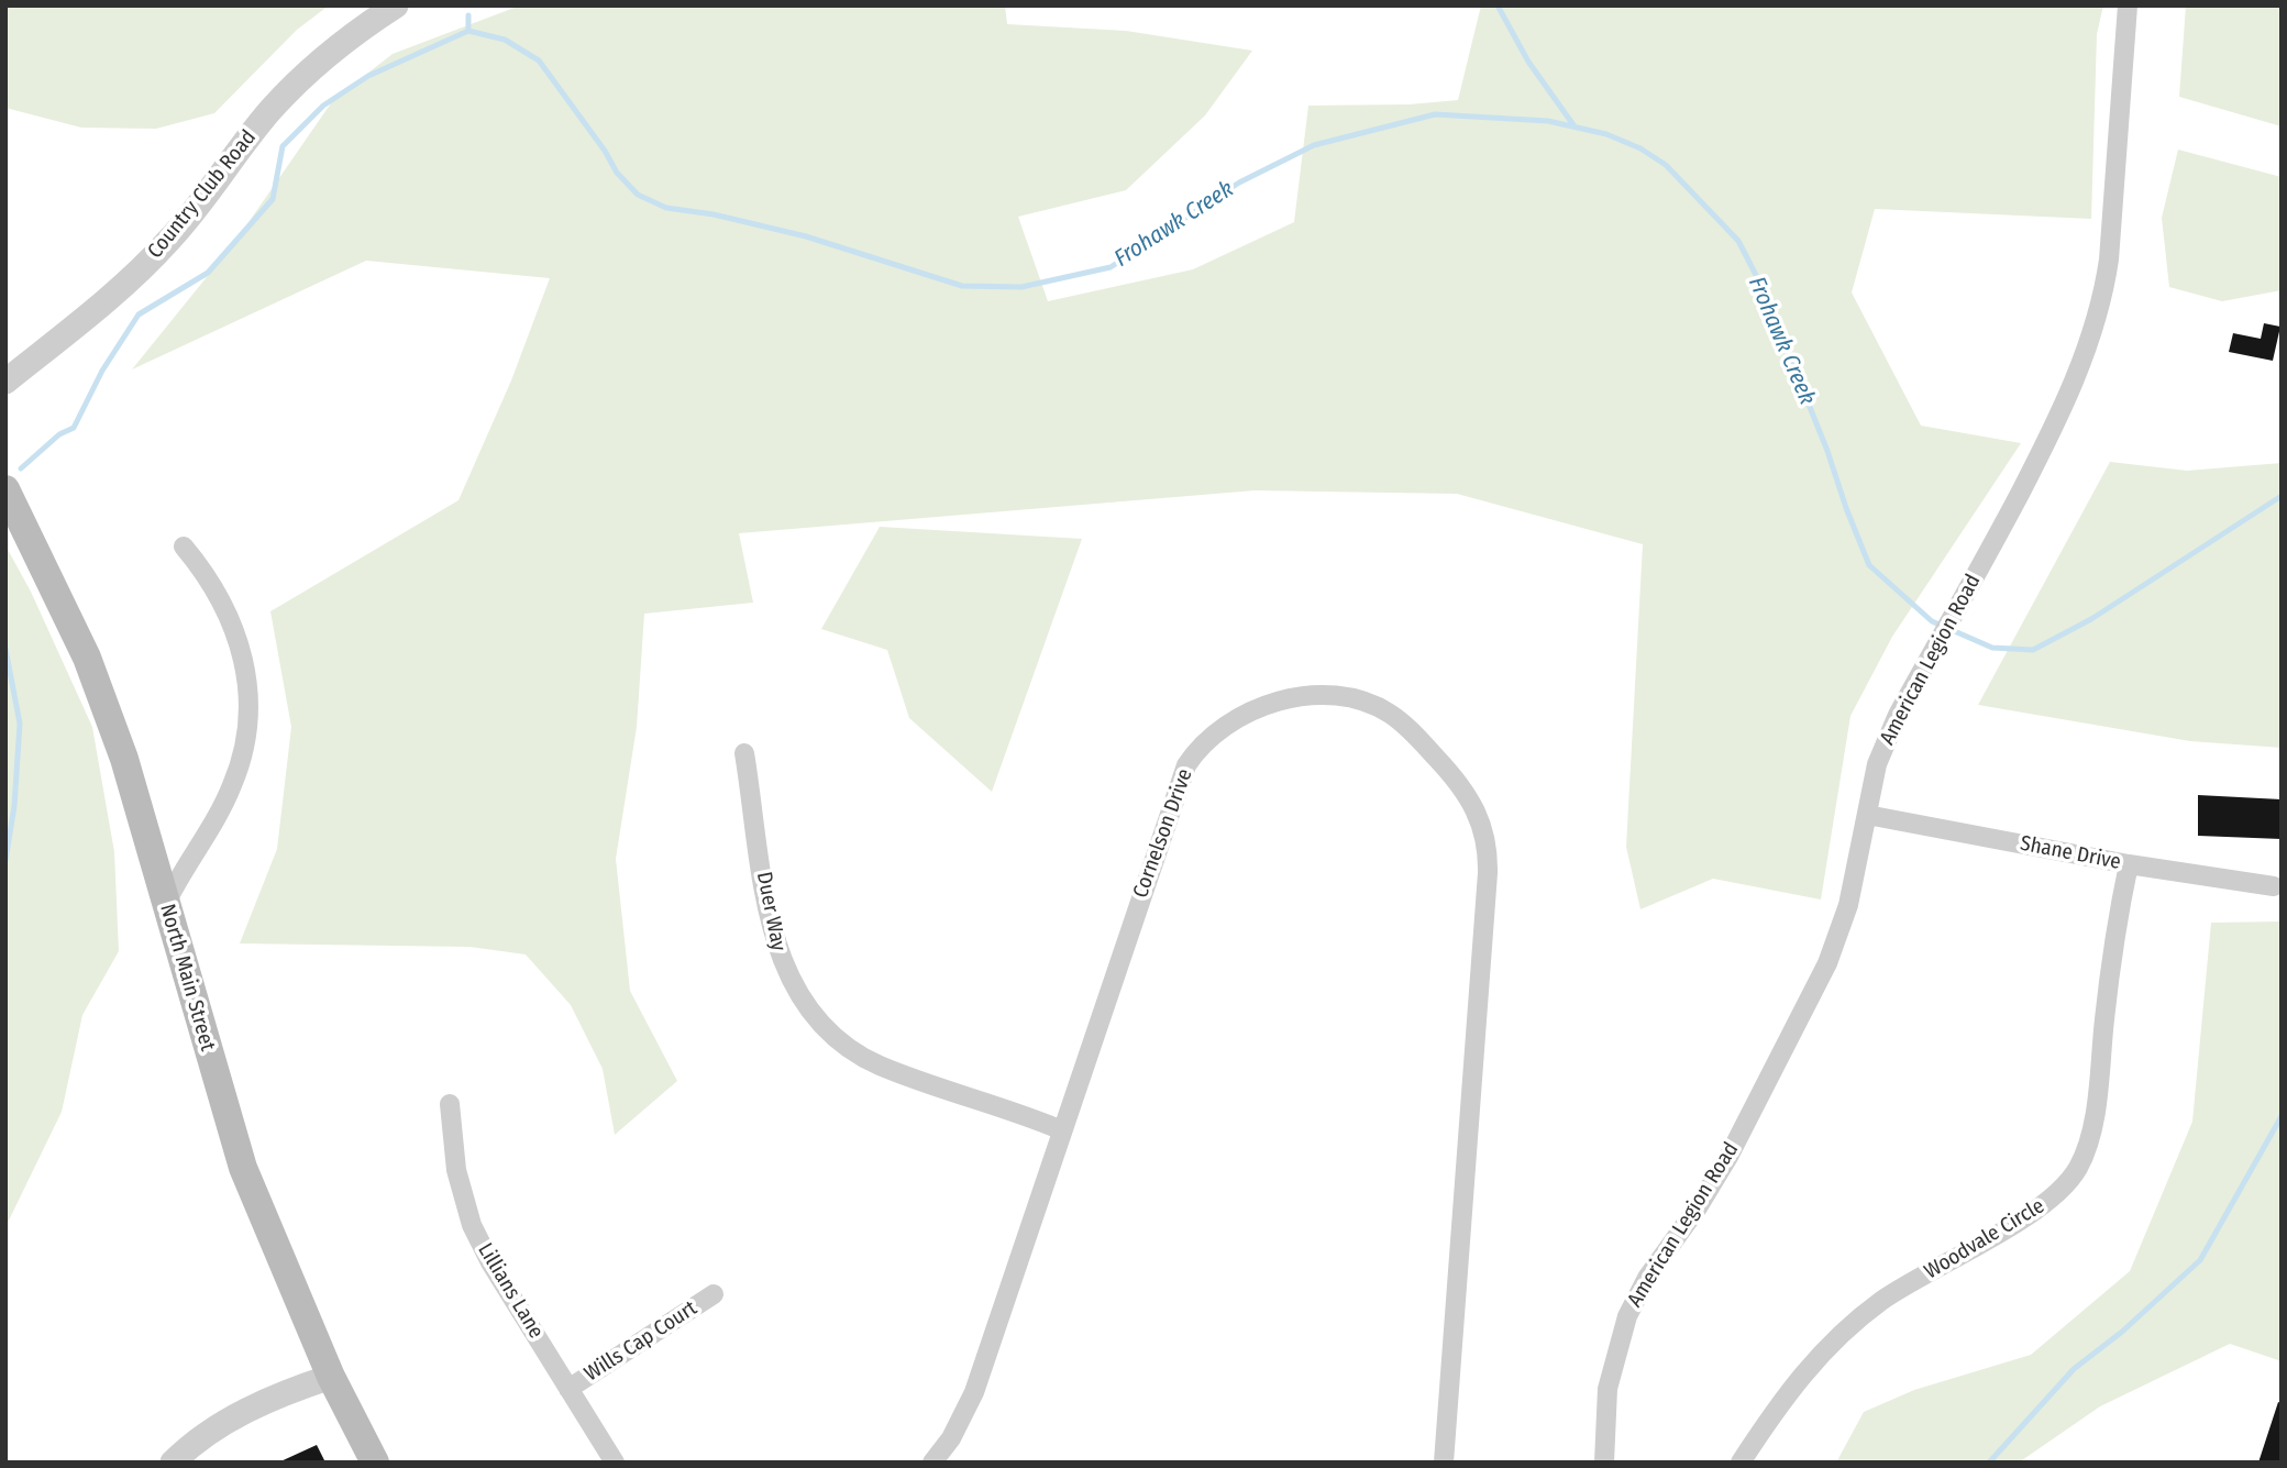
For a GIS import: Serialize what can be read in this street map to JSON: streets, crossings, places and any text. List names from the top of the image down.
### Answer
{
  "streets": {
    "main road": ["North Main Street"],
    "street": [
      "Country Club Road",
      "American Legion Road",
      "Cornelson Drive",
      "Shane Drive",
      "Duer Way",
      "Woodvale Circle",
      "Lillians Lane",
      "Wills Cap Court"
    ]
  },
  "crossings": [
    ["American Legion Road", "Shane Drive"],
    ["Cornelson Drive", "Duer Way"],
    ["Shane Drive", "Woodvale Circle"],
    ["Lillians Lane", "Wills Cap Court"]
  ],
  "water": ["Frohawk Creek"]
}
